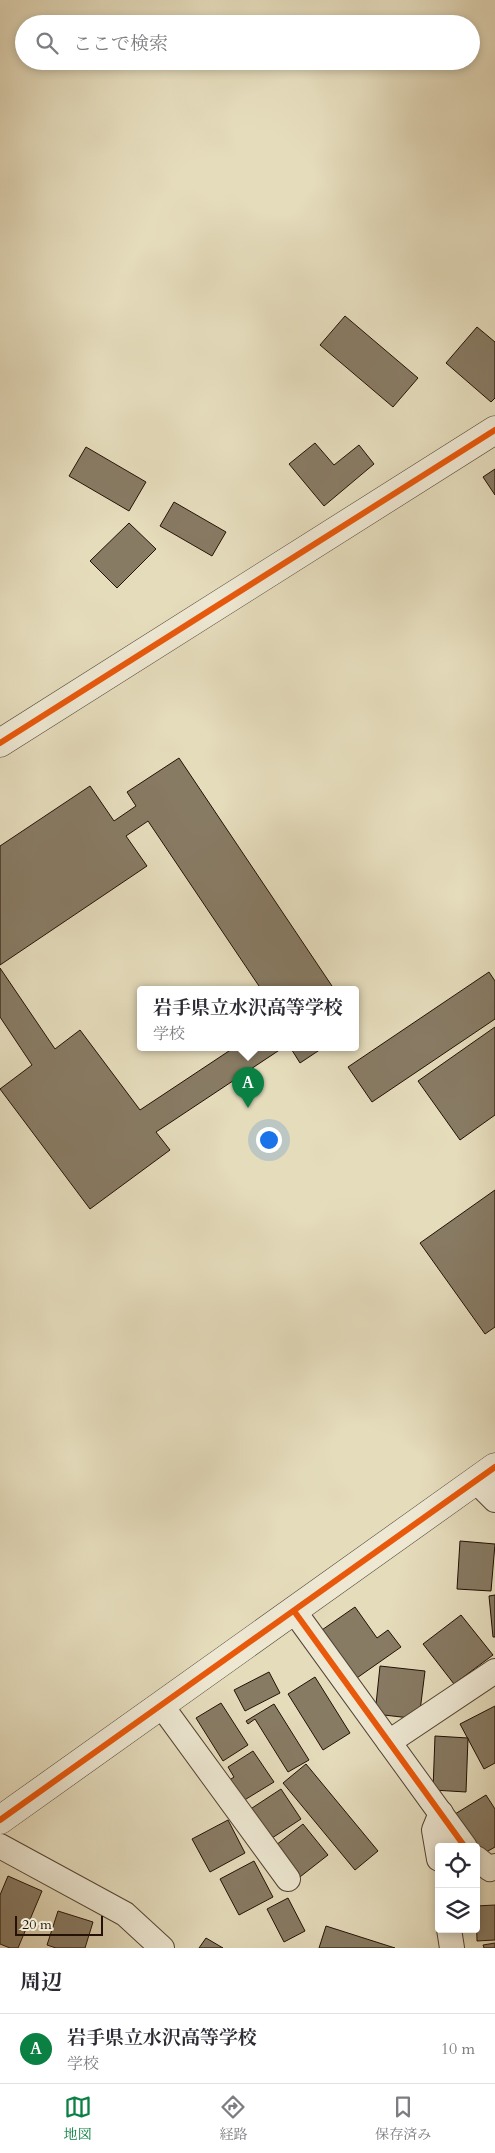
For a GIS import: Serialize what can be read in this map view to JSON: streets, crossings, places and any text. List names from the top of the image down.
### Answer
{
  "scale_bar": "20 m",
  "page": {
    "search": "ここで検索",
    "popup": ["岩手県立水沢高等学校", "学校"],
    "pins": "A",
    "scale": "20 m",
    "heading": "周辺",
    "list": [
      {
        "mark": "A",
        "name": "岩手県立水沢高等学校",
        "note": "学校",
        "value": "10 m"
      }
    ],
    "nav": ["地図", "経路", "保存済み"]
  }
}
